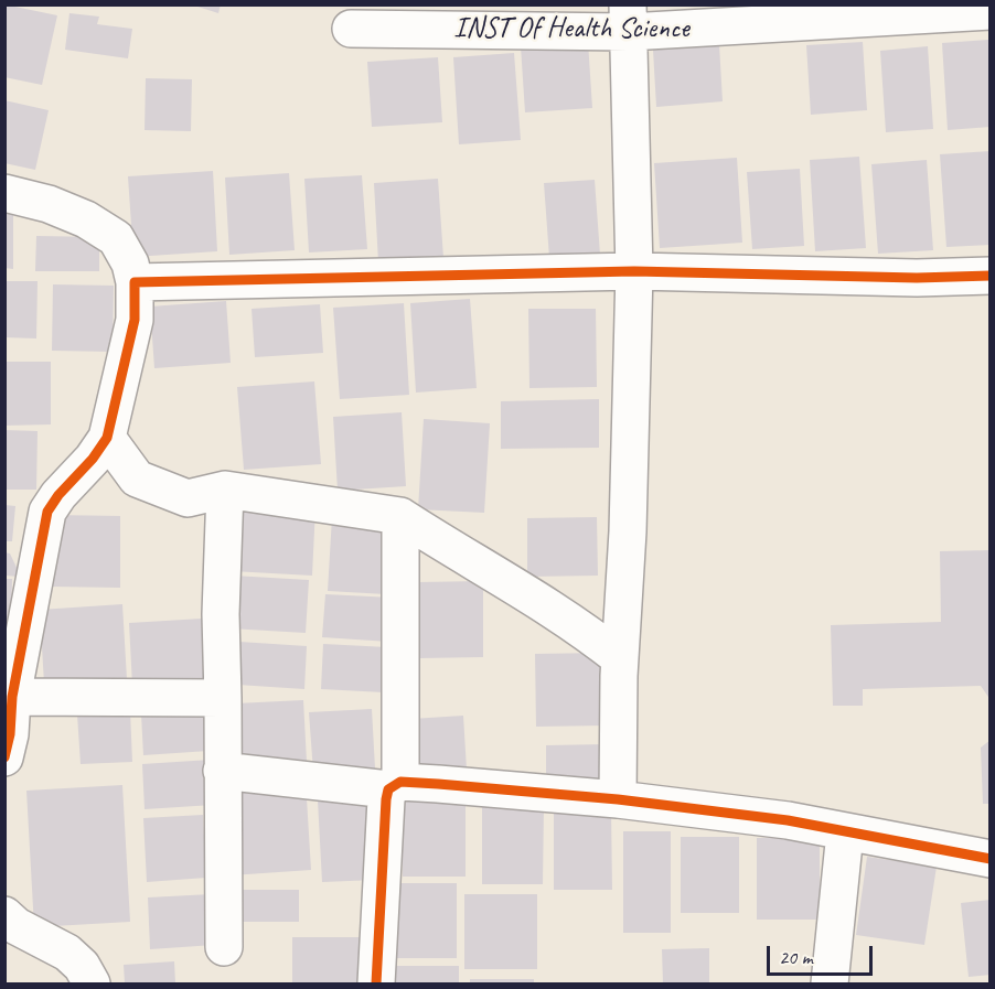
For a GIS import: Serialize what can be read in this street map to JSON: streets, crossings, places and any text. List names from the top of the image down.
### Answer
{
  "streets": {
    "street": ["INST Of Health Science"]
  },
  "scale_bar": "20 m"
}
